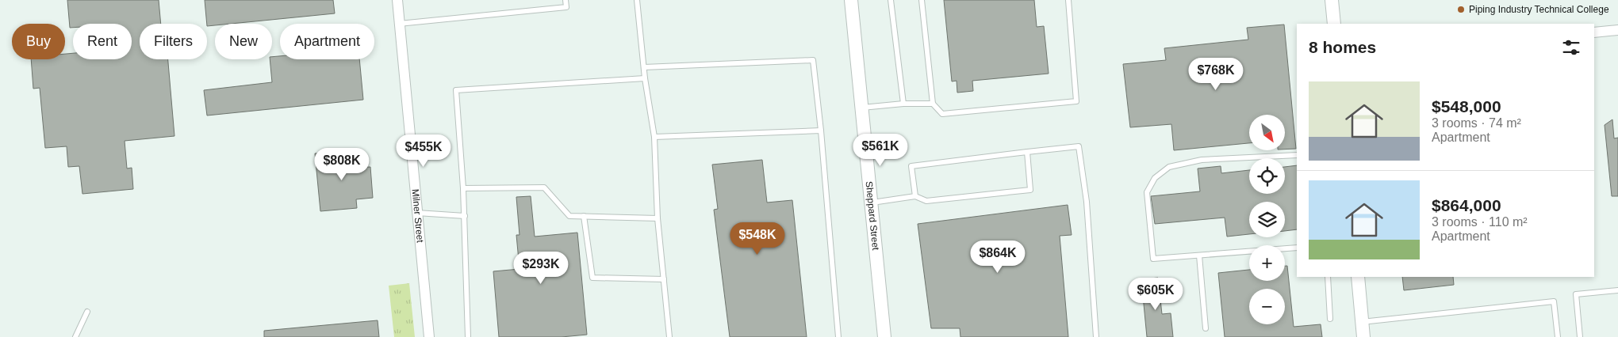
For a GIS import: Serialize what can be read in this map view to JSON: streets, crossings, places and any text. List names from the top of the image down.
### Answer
{
  "streets": {
    "street": ["Milner Street", "Sheppard Street"]
  },
  "places": ["Piping Industry Technical College"],
  "north": "bottom right",
  "page": {
    "chip": [
      "Buy",
      "Rent",
      "Filters",
      "New",
      "Apartment"
    ],
    "heading": "8 homes",
    "price": [
      "$768K",
      "$561K",
      "$455K",
      "$808K",
      "$548K",
      "$864K",
      "$293K",
      "$605K"
    ],
    "list": [
      {
        "name": "$548,000",
        "note": "3 rooms · 74 m² · Apartment"
      },
      {
        "name": "$864,000",
        "note": "3 rooms · 110 m² · Apartment"
      }
    ],
    "map_buttons": ["+", "−"]
  }
}
